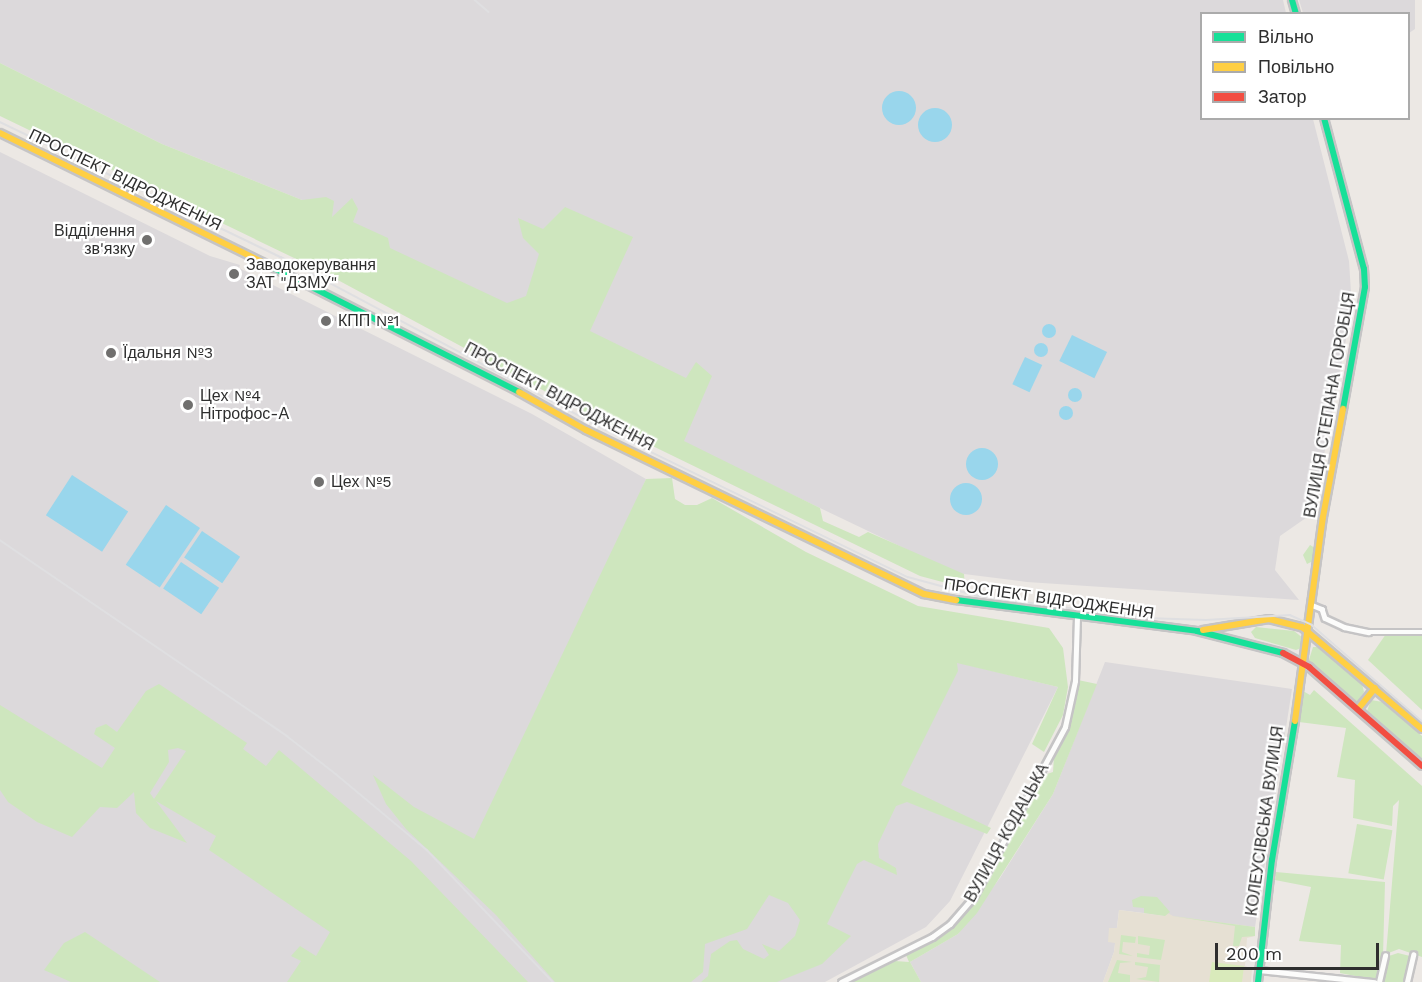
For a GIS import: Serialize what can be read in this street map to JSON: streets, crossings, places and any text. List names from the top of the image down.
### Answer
{
  "streets": {
    "street": [
      "ПРОСПЕКТ ВІДРОДЖЕННЯ",
      "ВУЛИЦЯ СТЕПАНА ГОРОБЦЯ",
      "КОЛЕУСІВСЬКА ВУЛИЦЯ",
      "ВУЛИЦЯ КОДАЦЬКА"
    ]
  },
  "crossings": [
    ["ПРОСПЕКТ ВІДРОДЖЕННЯ", "ВУЛИЦЯ СТЕПАНА ГОРОБЦЯ"],
    ["ПРОСПЕКТ ВІДРОДЖЕННЯ", "КОЛЕУСІВСЬКА ВУЛИЦЯ"],
    ["ПРОСПЕКТ ВІДРОДЖЕННЯ", "ВУЛИЦЯ КОДАЦЬКА"],
    ["ВУЛИЦЯ СТЕПАНА ГОРОБЦЯ", "КОЛЕУСІВСЬКА ВУЛИЦЯ"]
  ],
  "places": [
    "Відділення зв'язку",
    "Заводокерування ЗАТ \"ДЗМУ\"",
    "КПП №1",
    "Їдальня №3",
    "Цех №4 Нітрофос-А",
    "Цех №5"
  ],
  "legend": ["Вільно", "Повільно", "Затор"],
  "scale_bar": "200 m"
}
